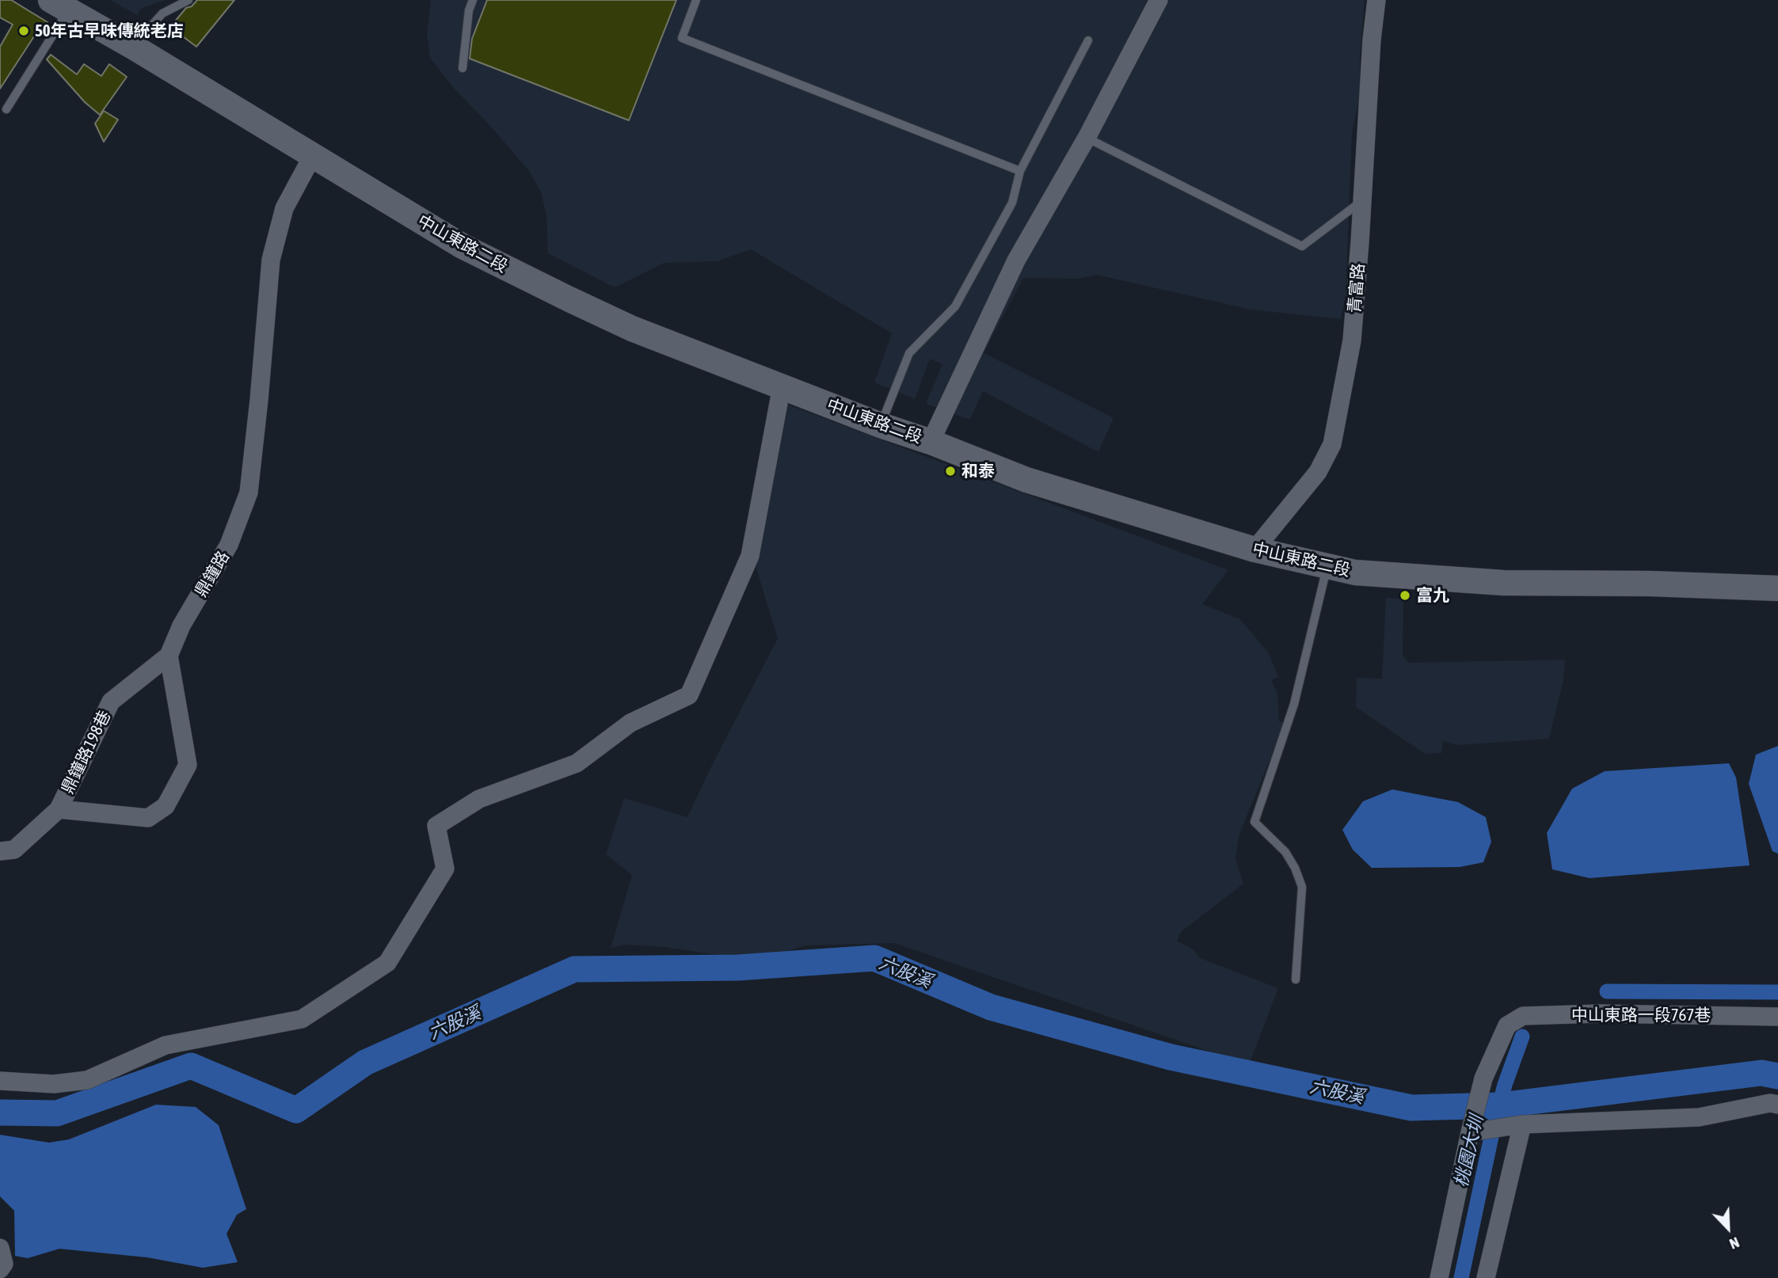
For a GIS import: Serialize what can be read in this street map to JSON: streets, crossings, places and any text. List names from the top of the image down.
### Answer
{
  "streets": {
    "main road": ["中山東路二段"],
    "street": [
      "青富路",
      "鼎鐘路",
      "鼎鐘路198巷",
      "中山東路一段767巷"
    ]
  },
  "crossings": [
    ["中山東路二段", "青富路"],
    ["中山東路二段", "鼎鐘路"],
    ["鼎鐘路", "鼎鐘路198巷"]
  ],
  "water": ["六股溪", "桃園大圳"],
  "places": ["50年古早味傳統老店", "和泰", "富九"],
  "north": "bottom right"
}
